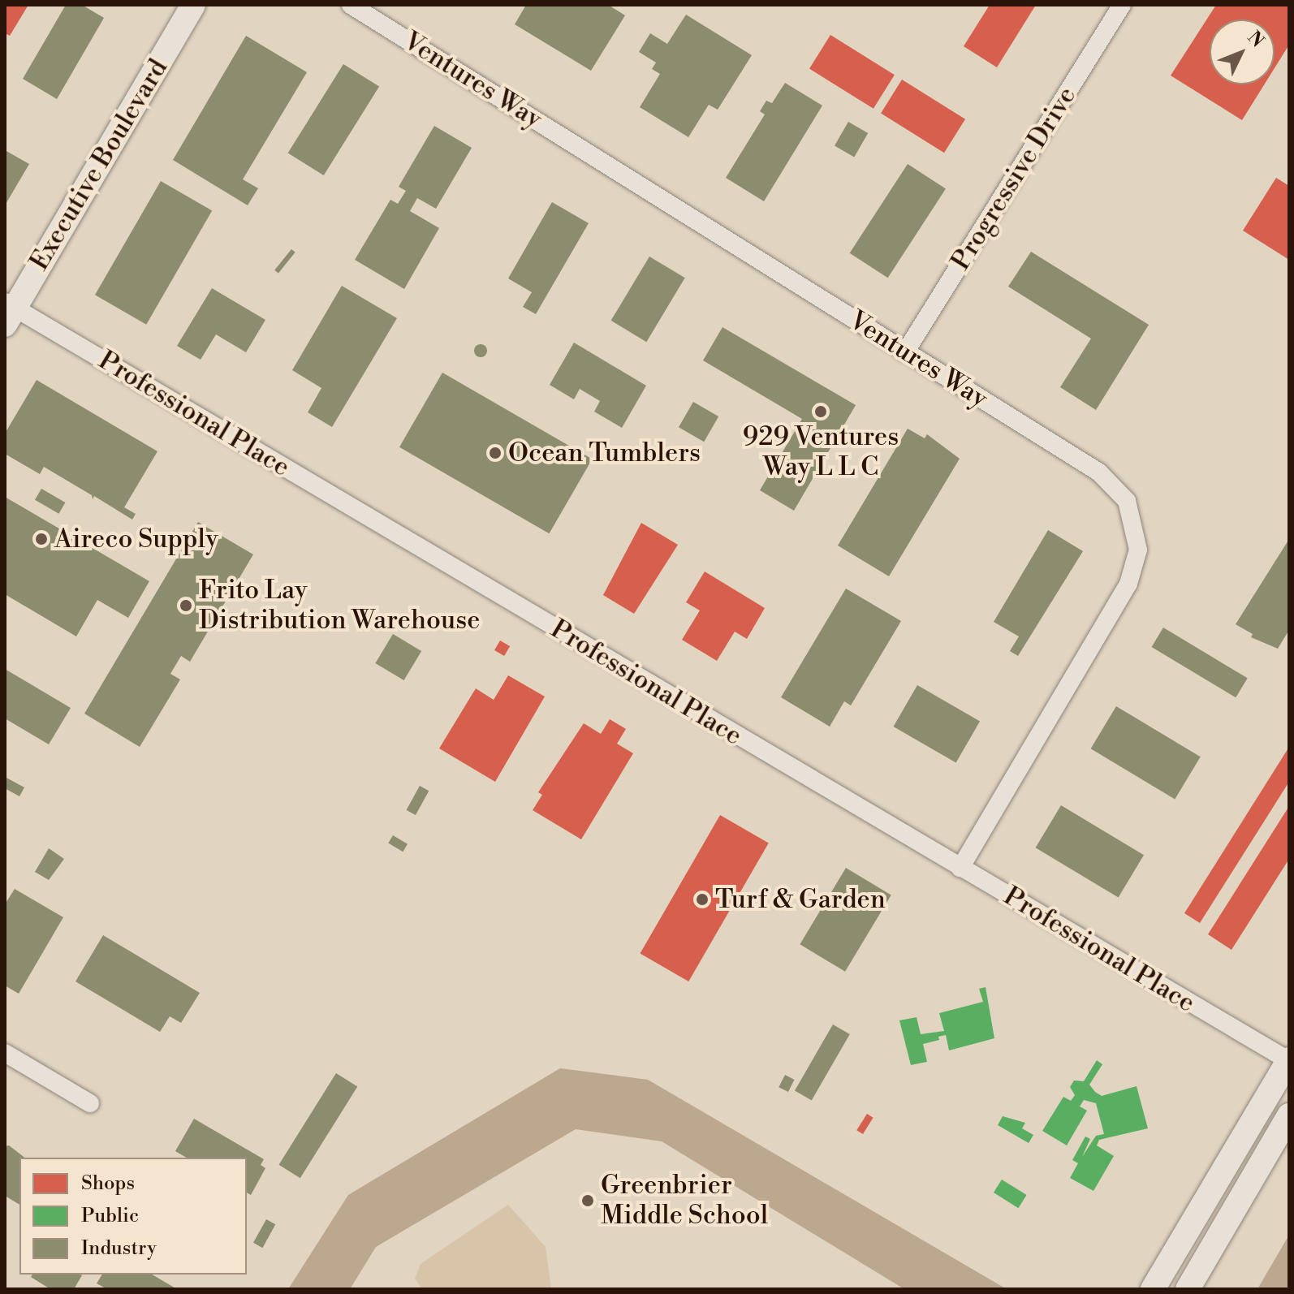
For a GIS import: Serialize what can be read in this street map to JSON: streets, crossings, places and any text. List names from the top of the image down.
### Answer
{
  "streets": {
    "main road": ["Executive Boulevard"],
    "street": ["Ventures Way", "Progressive Drive", "Professional Place"]
  },
  "crossings": [
    ["Ventures Way", "Progressive Drive"],
    ["Ventures Way", "Professional Place"],
    ["Executive Boulevard", "Professional Place"]
  ],
  "places": [
    "929 Ventures Way L L C",
    "Ocean Tumblers",
    "Aireco Supply",
    "Frito Lay Distribution Warehouse",
    "Turf & Garden",
    "Greenbrier Middle School"
  ],
  "legend": ["Shops", "Public", "Industry"],
  "north": "top right"
}
